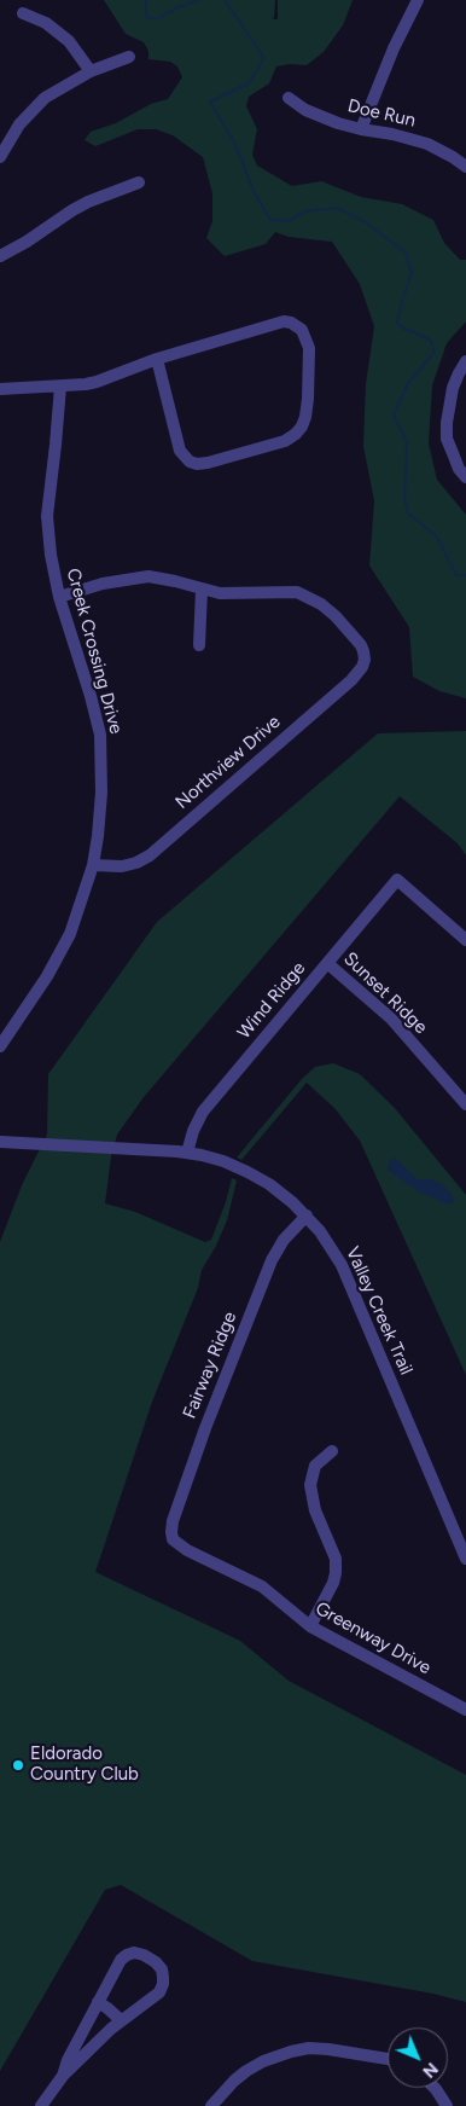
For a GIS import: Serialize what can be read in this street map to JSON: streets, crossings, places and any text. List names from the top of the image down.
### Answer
{
  "streets": {
    "street": [
      "Doe Run",
      "Creek Crossing Drive",
      "Northview Drive",
      "Sunset Ridge",
      "Wind Ridge",
      "Valley Creek Trail",
      "Fairway Ridge",
      "Greenway Drive"
    ]
  },
  "crossings": [
    ["Creek Crossing Drive", "Northview Drive"],
    ["Sunset Ridge", "Wind Ridge"],
    ["Wind Ridge", "Valley Creek Trail"],
    ["Valley Creek Trail", "Fairway Ridge"],
    ["Fairway Ridge", "Greenway Drive"]
  ],
  "places": ["Eldorado Country Club"],
  "north": "bottom right"
}
